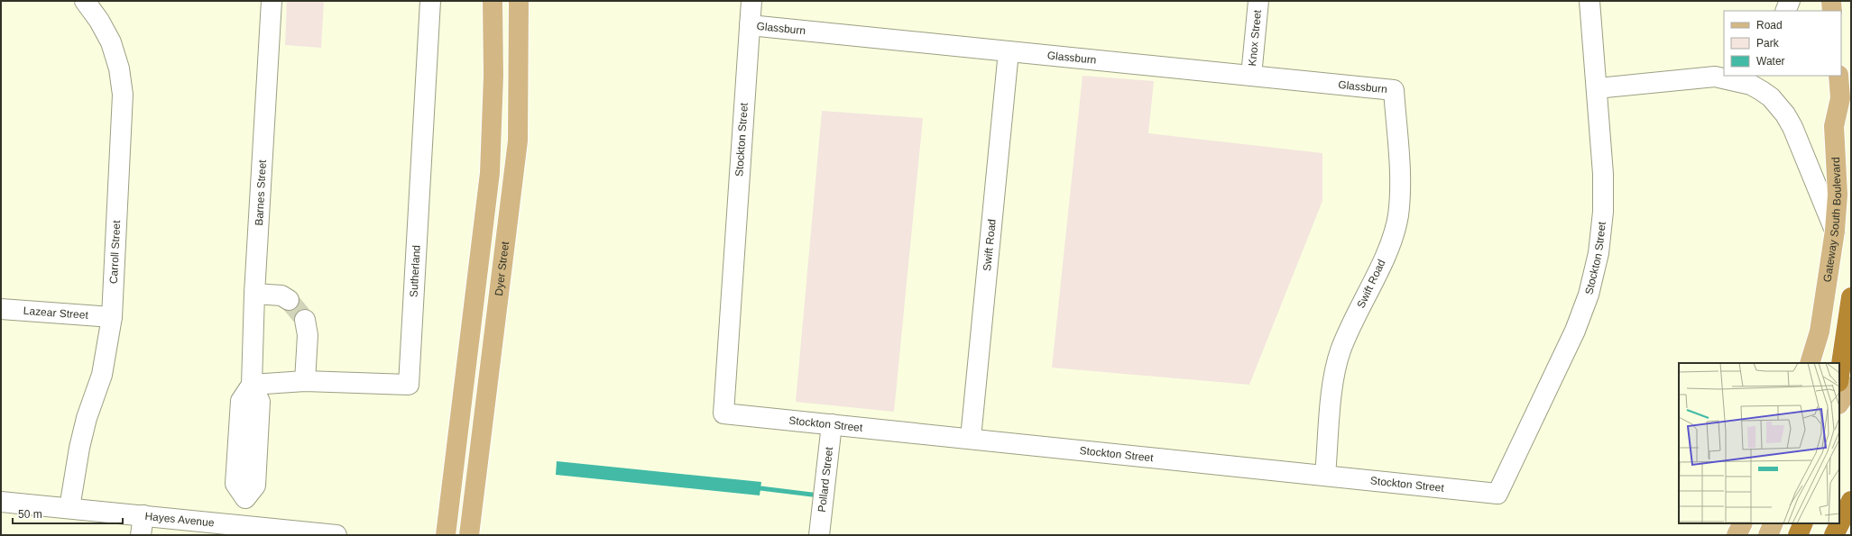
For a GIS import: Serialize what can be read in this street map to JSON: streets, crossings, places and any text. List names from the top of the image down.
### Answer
{
  "streets": {
    "main road": ["Gateway South Boulevard", "Dyer Street"],
    "street": [
      "Glassburn",
      "Knox Street",
      "Stockton Street",
      "Barnes Street",
      "Swift Road",
      "Carroll Street",
      "Sutherland",
      "Lazear Street",
      "Pollard Street",
      "Hayes Avenue"
    ]
  },
  "crossings": [
    ["Glassburn", "Knox Street"],
    ["Glassburn", "Stockton Street"],
    ["Glassburn", "Swift Road"],
    ["Stockton Street", "Swift Road"],
    ["Stockton Street", "Pollard Street"],
    ["Barnes Street", "Sutherland"],
    ["Barnes Street", "Hayes Avenue"],
    ["Carroll Street", "Lazear Street"],
    ["Carroll Street", "Hayes Avenue"]
  ],
  "legend": ["Road", "Park", "Water"],
  "scale_bar": "50 m"
}
